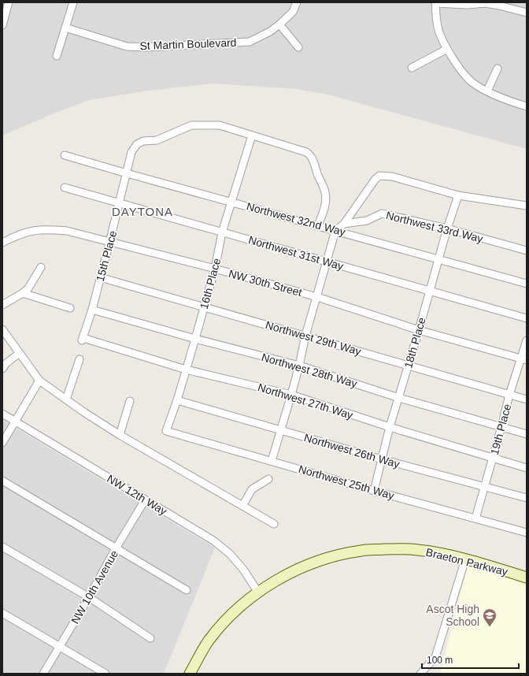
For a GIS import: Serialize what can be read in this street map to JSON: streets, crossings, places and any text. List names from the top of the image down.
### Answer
{
  "streets": {
    "street": [
      "St Martin Boulevard",
      "Northwest 32nd Way",
      "Northwest 33rd Way",
      "Northwest 31st Way",
      "15th Place",
      "NW 30th Street",
      "16th Place",
      "Northwest 29th Way",
      "18th Place",
      "Northwest 28th Way",
      "Northwest 27th Way",
      "19th Place",
      "Northwest 26th Way",
      "Northwest 25th Way",
      "NW 12th Way",
      "Braeton Parkway",
      "NW 10th Avenue"
    ]
  },
  "crossings": [
    ["Northwest 32nd Way", "15th Place"],
    ["Northwest 32nd Way", "16th Place"],
    ["Northwest 32nd Way", "18th Place"],
    ["Northwest 33rd Way", "18th Place"],
    ["Northwest 31st Way", "15th Place"],
    ["Northwest 31st Way", "16th Place"],
    ["Northwest 31st Way", "18th Place"],
    ["15th Place", "NW 30th Street"],
    ["15th Place", "16th Place"],
    ["15th Place", "Northwest 29th Way"],
    ["15th Place", "Northwest 28th Way"],
    ["15th Place", "Northwest 27th Way"],
    ["NW 30th Street", "16th Place"],
    ["NW 30th Street", "18th Place"],
    ["NW 30th Street", "19th Place"],
    ["16th Place", "Northwest 29th Way"],
    ["16th Place", "Northwest 28th Way"],
    ["16th Place", "Northwest 27th Way"],
    ["16th Place", "Northwest 26th Way"],
    ["16th Place", "Northwest 25th Way"],
    ["Northwest 29th Way", "18th Place"],
    ["Northwest 29th Way", "19th Place"],
    ["18th Place", "Northwest 28th Way"],
    ["18th Place", "Northwest 27th Way"],
    ["18th Place", "Northwest 26th Way"],
    ["18th Place", "Northwest 25th Way"],
    ["Northwest 28th Way", "19th Place"],
    ["Northwest 27th Way", "19th Place"],
    ["19th Place", "Northwest 26th Way"],
    ["19th Place", "Northwest 25th Way"],
    ["NW 12th Way", "Braeton Parkway"],
    ["NW 12th Way", "NW 10th Avenue"]
  ],
  "districts": ["DAYTONA"],
  "places": {
    "school or university": ["Ascot High School"]
  },
  "scale_bar": "100 m"
}
